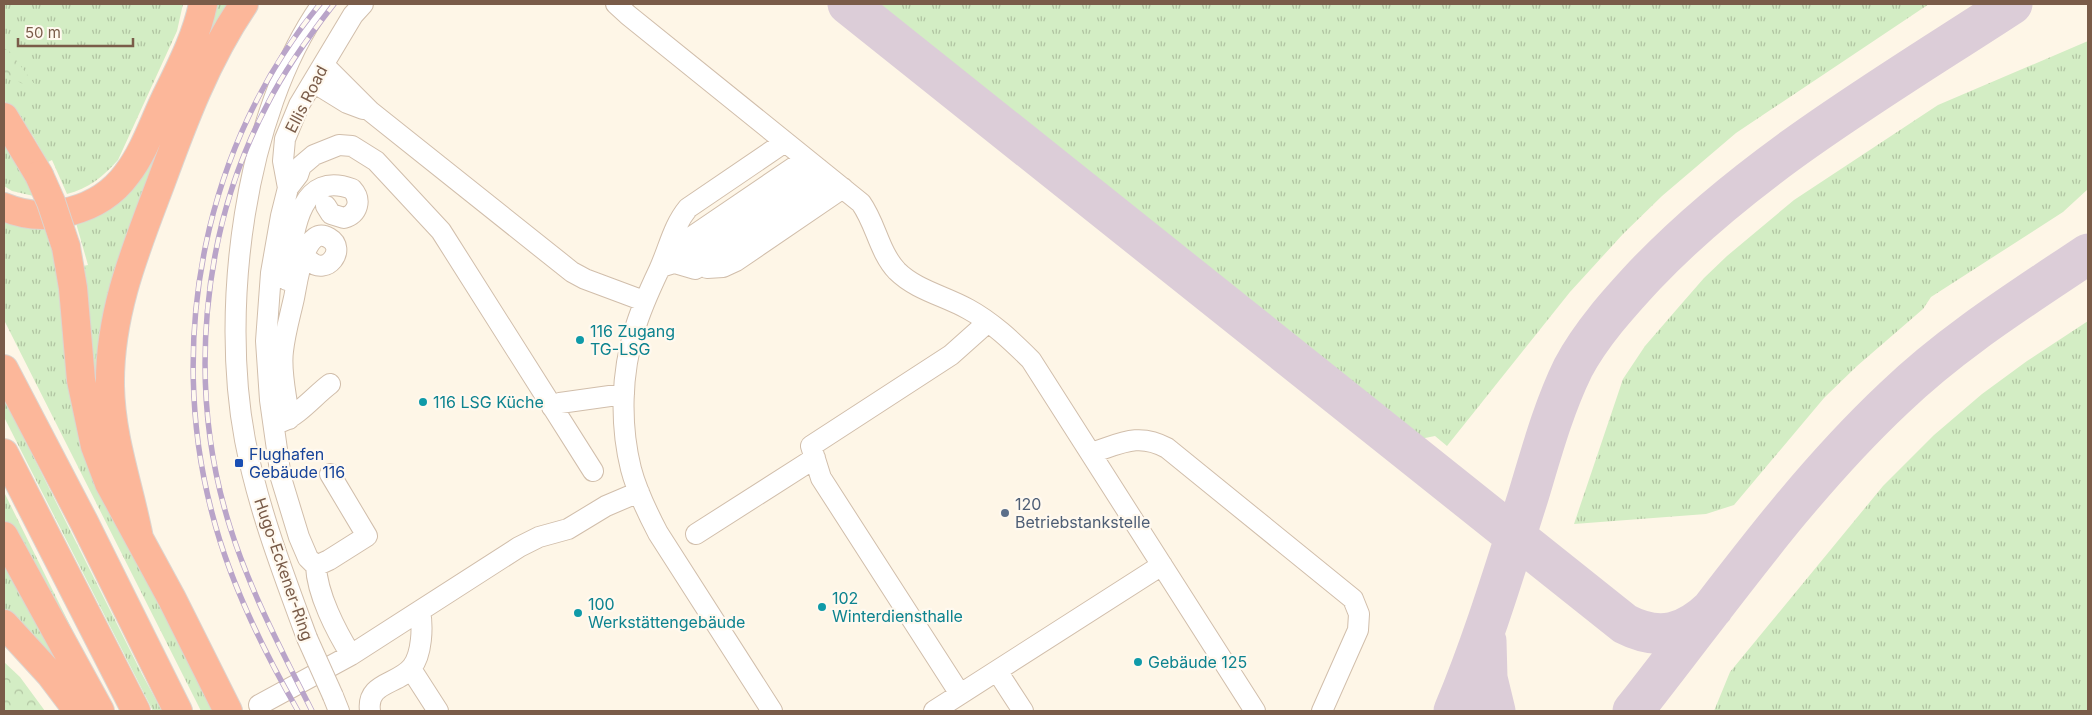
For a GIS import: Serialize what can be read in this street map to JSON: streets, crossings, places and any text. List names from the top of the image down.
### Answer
{
  "streets": {
    "street": ["Ellis Road", "Hugo-Eckener-Ring"]
  },
  "places": {
    "other": [
      "116 Zugang TG-LSG",
      "116 LSG Küche",
      "120 Betriebstankstelle",
      "102 Winterdiensthalle",
      "100 Werkstättengebäude",
      "Gebäude 125"
    ],
    "transit": ["Flughafen Gebäude 116"]
  },
  "scale_bar": "50 m"
}
